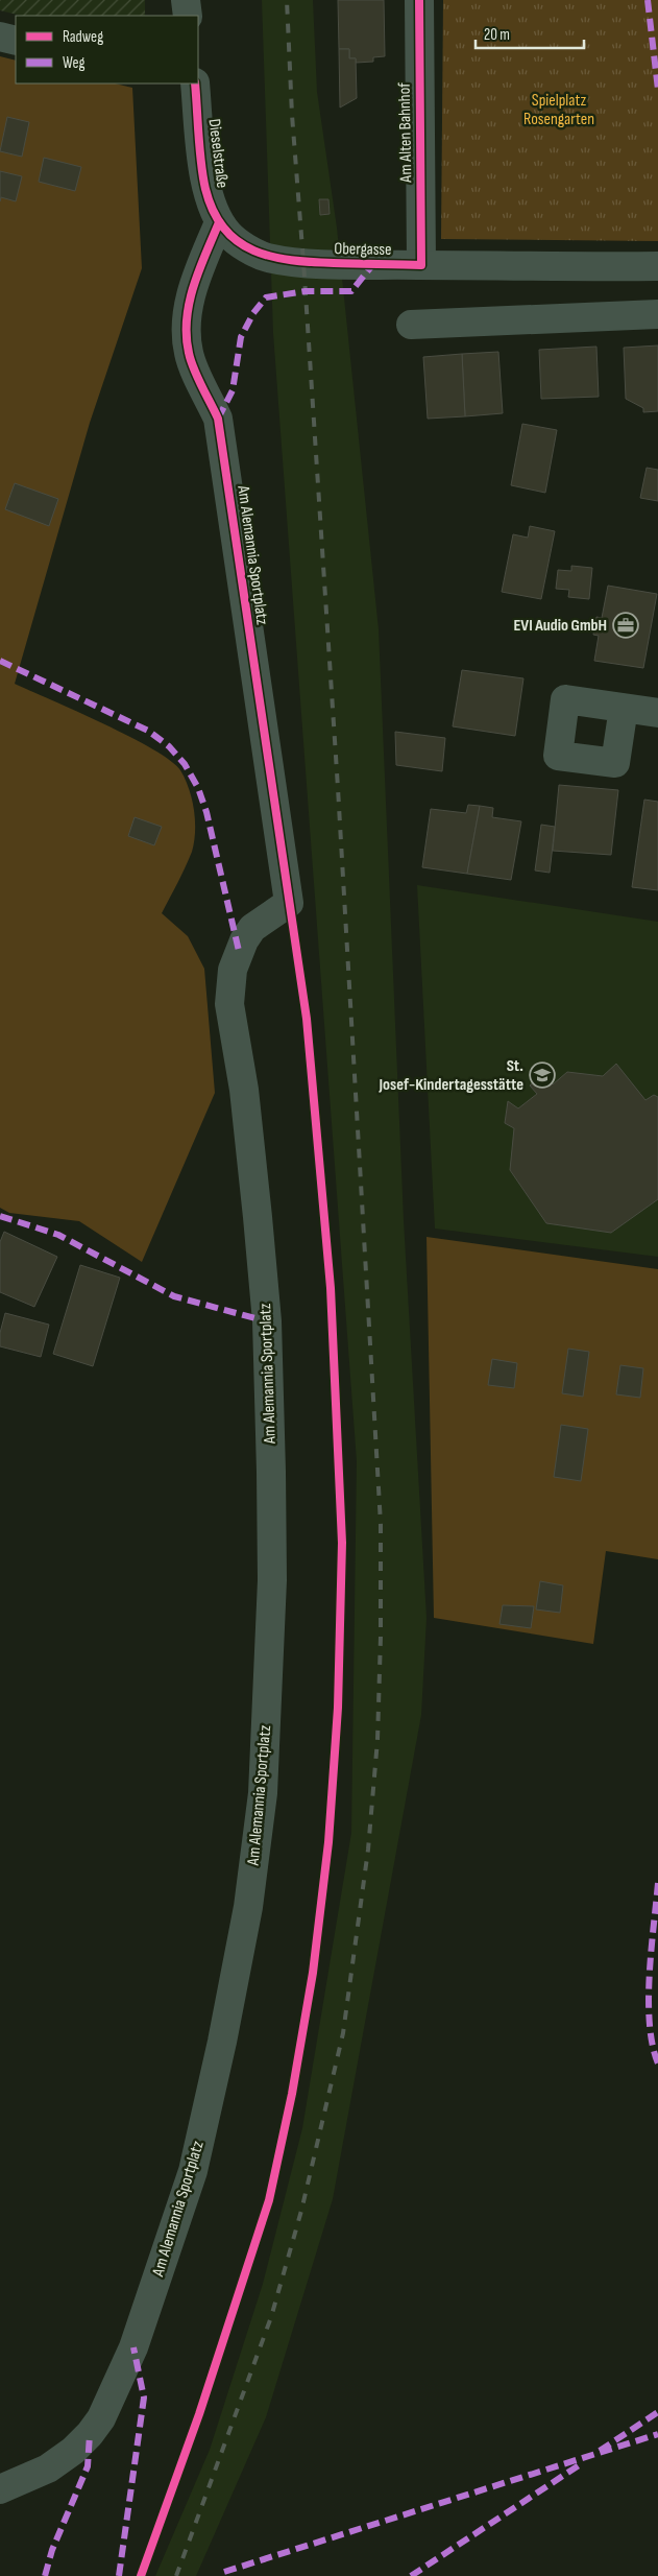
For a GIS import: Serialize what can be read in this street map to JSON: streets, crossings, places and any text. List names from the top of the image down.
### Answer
{
  "streets": {
    "street": [
      "Am Alten Bahnhof",
      "Dieselstraße",
      "Obergasse",
      "Am Alemannia Sportplatz"
    ]
  },
  "crossings": [
    ["Am Alten Bahnhof", "Obergasse"],
    ["Dieselstraße", "Obergasse"],
    ["Dieselstraße", "Am Alemannia Sportplatz"]
  ],
  "parks": ["Spielplatz Rosengarten"],
  "places": {
    "office": ["EVI Audio GmbH"],
    "school or university": ["St. Josef-Kindertagesstätte"]
  },
  "legend": ["Radweg", "Weg"],
  "scale_bar": "20 m"
}
